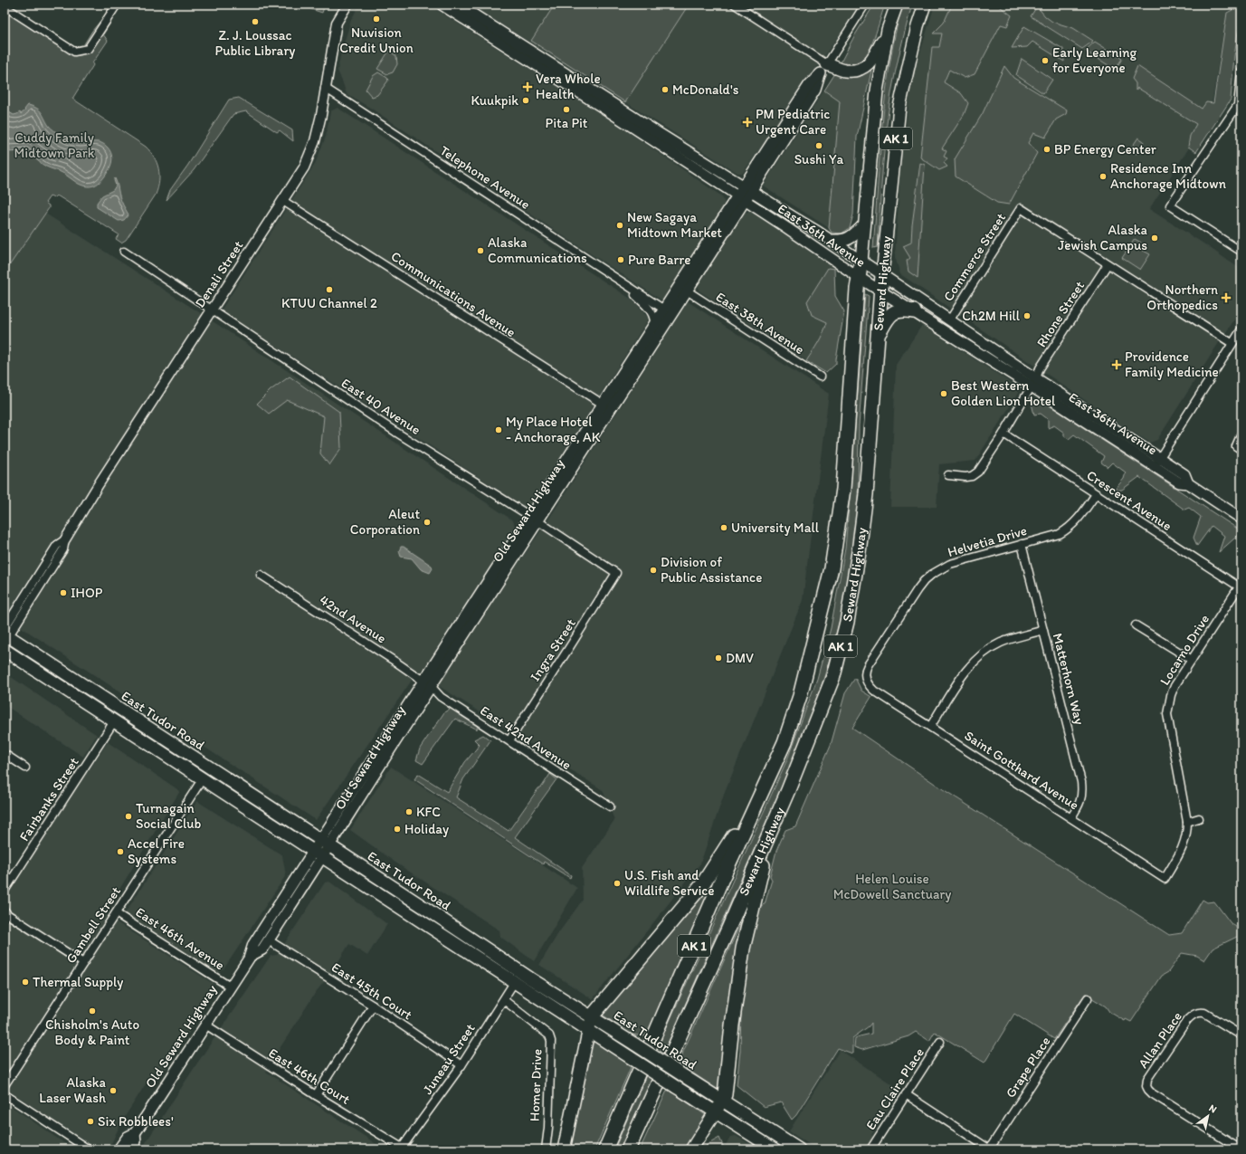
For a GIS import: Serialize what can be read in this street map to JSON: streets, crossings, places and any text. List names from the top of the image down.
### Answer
{
  "streets": {
    "highway": ["AK 1", "Seward Highway"],
    "main road": ["East 36th Avenue", "Old Seward Highway", "East Tudor Road"],
    "street": [
      "Telephone Avenue",
      "Commerce Street",
      "Denali Street",
      "Communications Avenue",
      "Rhone Street",
      "East 38th Avenue",
      "East 40 Avenue",
      "Crescent Avenue",
      "Helvetia Drive",
      "42nd Avenue",
      "Ingra Street",
      "Locarno Drive",
      "Matterhorn Way",
      "East 42nd Avenue",
      "Saint Gotthard Avenue",
      "Fairbanks Street",
      "Gambell Street",
      "East 46th Avenue",
      "East 45th Court",
      "Allan Place",
      "Juneau Street",
      "Grape Place",
      "East 46th Court",
      "Homer Drive",
      "Eau Claire Place"
    ]
  },
  "crossings": [
    ["Telephone Avenue", "Denali Street"],
    ["Telephone Avenue", "Old Seward Highway"],
    ["East 36th Avenue", "Commerce Street"],
    ["East 36th Avenue", "Seward Highway"],
    ["East 36th Avenue", "Rhone Street"],
    ["East 36th Avenue", "Old Seward Highway"],
    ["Commerce Street", "Rhone Street"],
    ["Denali Street", "Communications Avenue"],
    ["Denali Street", "East 40 Avenue"],
    ["Denali Street", "East Tudor Road"],
    ["Communications Avenue", "Old Seward Highway"],
    ["Rhone Street", "Crescent Avenue"],
    ["East 38th Avenue", "Old Seward Highway"],
    ["East 40 Avenue", "Old Seward Highway"],
    ["East 40 Avenue", "Ingra Street"],
    ["Crescent Avenue", "Helvetia Drive"],
    ["Crescent Avenue", "Locarno Drive"],
    ["Old Seward Highway", "42nd Avenue"],
    ["Old Seward Highway", "East Tudor Road"],
    ["Old Seward Highway", "East 42nd Avenue"],
    ["Old Seward Highway", "East 46th Avenue"],
    ["Old Seward Highway", "East 45th Court"],
    ["Old Seward Highway", "East 46th Court"],
    ["Helvetia Drive", "Matterhorn Way"],
    ["Helvetia Drive", "Saint Gotthard Avenue"],
    ["42nd Avenue", "East 42nd Avenue"],
    ["Ingra Street", "East 42nd Avenue"],
    ["Locarno Drive", "Saint Gotthard Avenue"],
    ["Matterhorn Way", "Saint Gotthard Avenue"],
    ["East Tudor Road", "Fairbanks Street"],
    ["East Tudor Road", "Gambell Street"],
    ["East Tudor Road", "Juneau Street"],
    ["Gambell Street", "East 46th Avenue"],
    ["East 45th Court", "Juneau Street"],
    ["Juneau Street", "East 46th Court"],
    ["Juneau Street", "Homer Drive"]
  ],
  "parks": ["Cuddy Family Midtown Park", "Helen Louise McDowell Sanctuary"],
  "places": {
    "other": [
      "Nuvision Credit Union",
      "Z. J. Loussac Public Library",
      "Early Learning for Everyone",
      "McDonald's",
      "Kuukpik",
      "Pita Pit",
      "Sushi Ya",
      "BP Energy Center",
      "Residence Inn Anchorage Midtown",
      "New Sagaya Midtown Market",
      "Alaska Jewish Campus",
      "Alaska Communications",
      "Pure Barre",
      "KTUU Channel 2",
      "Ch2M Hill",
      "Best Western Golden Lion Hotel",
      "My Place Hotel - Anchorage, AK",
      "Aleut Corporation",
      "University Mall",
      "Division of Public Assistance",
      "IHOP",
      "DMV",
      "KFC",
      "Turnagain Social Club",
      "Holiday",
      "Accel Fire Systems",
      "U.S. Fish and Wildlife Service",
      "Thermal Supply",
      "Chisholm's Auto Body & Paint",
      "Alaska Laser Wash",
      "Six Robblees'"
    ],
    "health": [
      "Vera Whole Health",
      "PM Pediatric Urgent Care",
      "Northern Orthopedics",
      "Providence Family Medicine"
    ]
  },
  "north": "top right"
}
